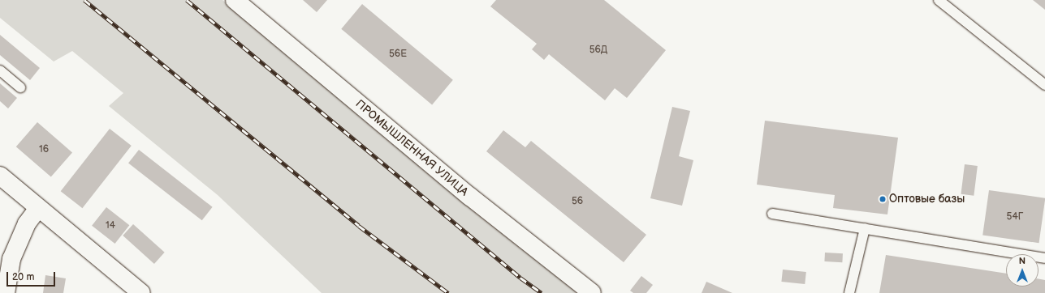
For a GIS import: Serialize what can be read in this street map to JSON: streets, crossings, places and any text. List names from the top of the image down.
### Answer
{
  "streets": {
    "street": ["ПРОМЫШЛЕННАЯ УЛИЦА"]
  },
  "places": ["Оптовые базы"],
  "house_numbers": [
    "56Д",
    "56Е",
    "16",
    "56",
    "54Г",
    "14"
  ],
  "scale_bar": "20 m",
  "north": "top"
}
